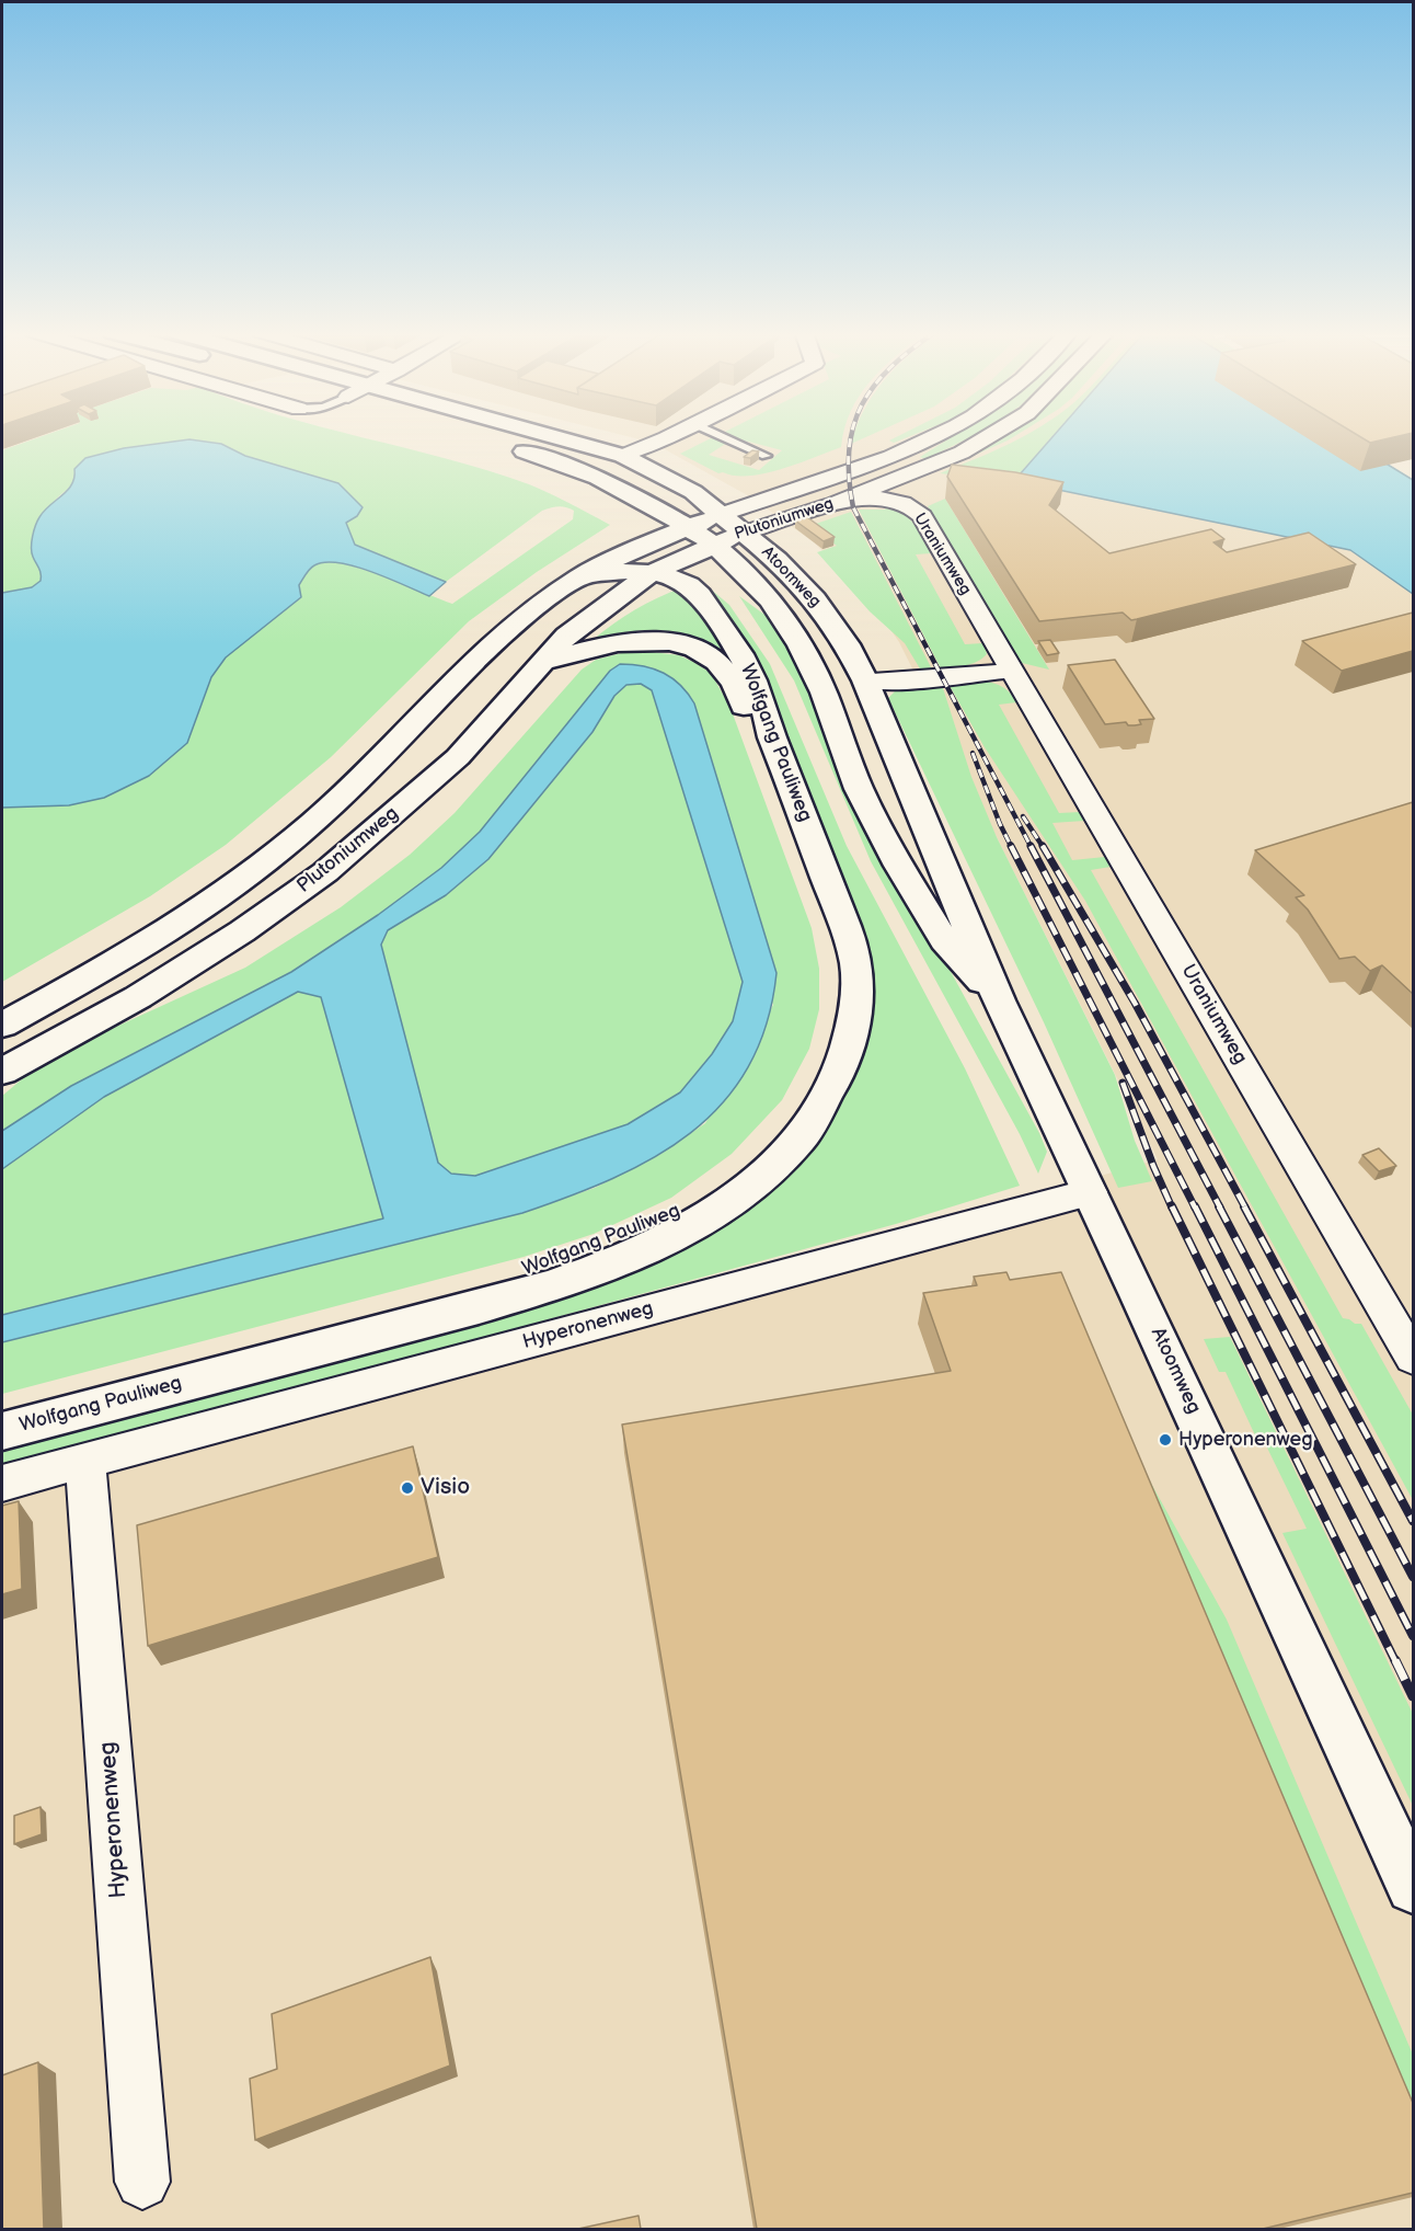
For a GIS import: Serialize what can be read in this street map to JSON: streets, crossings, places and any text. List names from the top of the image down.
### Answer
{
  "streets": {
    "main road": ["Plutoniumweg", "Atoomweg", "Wolfgang Pauliweg"],
    "street": ["Uraniumweg", "Hyperonenweg"]
  },
  "crossings": [
    ["Plutoniumweg", "Uraniumweg"],
    ["Plutoniumweg", "Atoomweg"],
    ["Plutoniumweg", "Wolfgang Pauliweg"],
    ["Atoomweg", "Hyperonenweg"]
  ],
  "places": ["Hyperonenweg", "Visio"]
}
